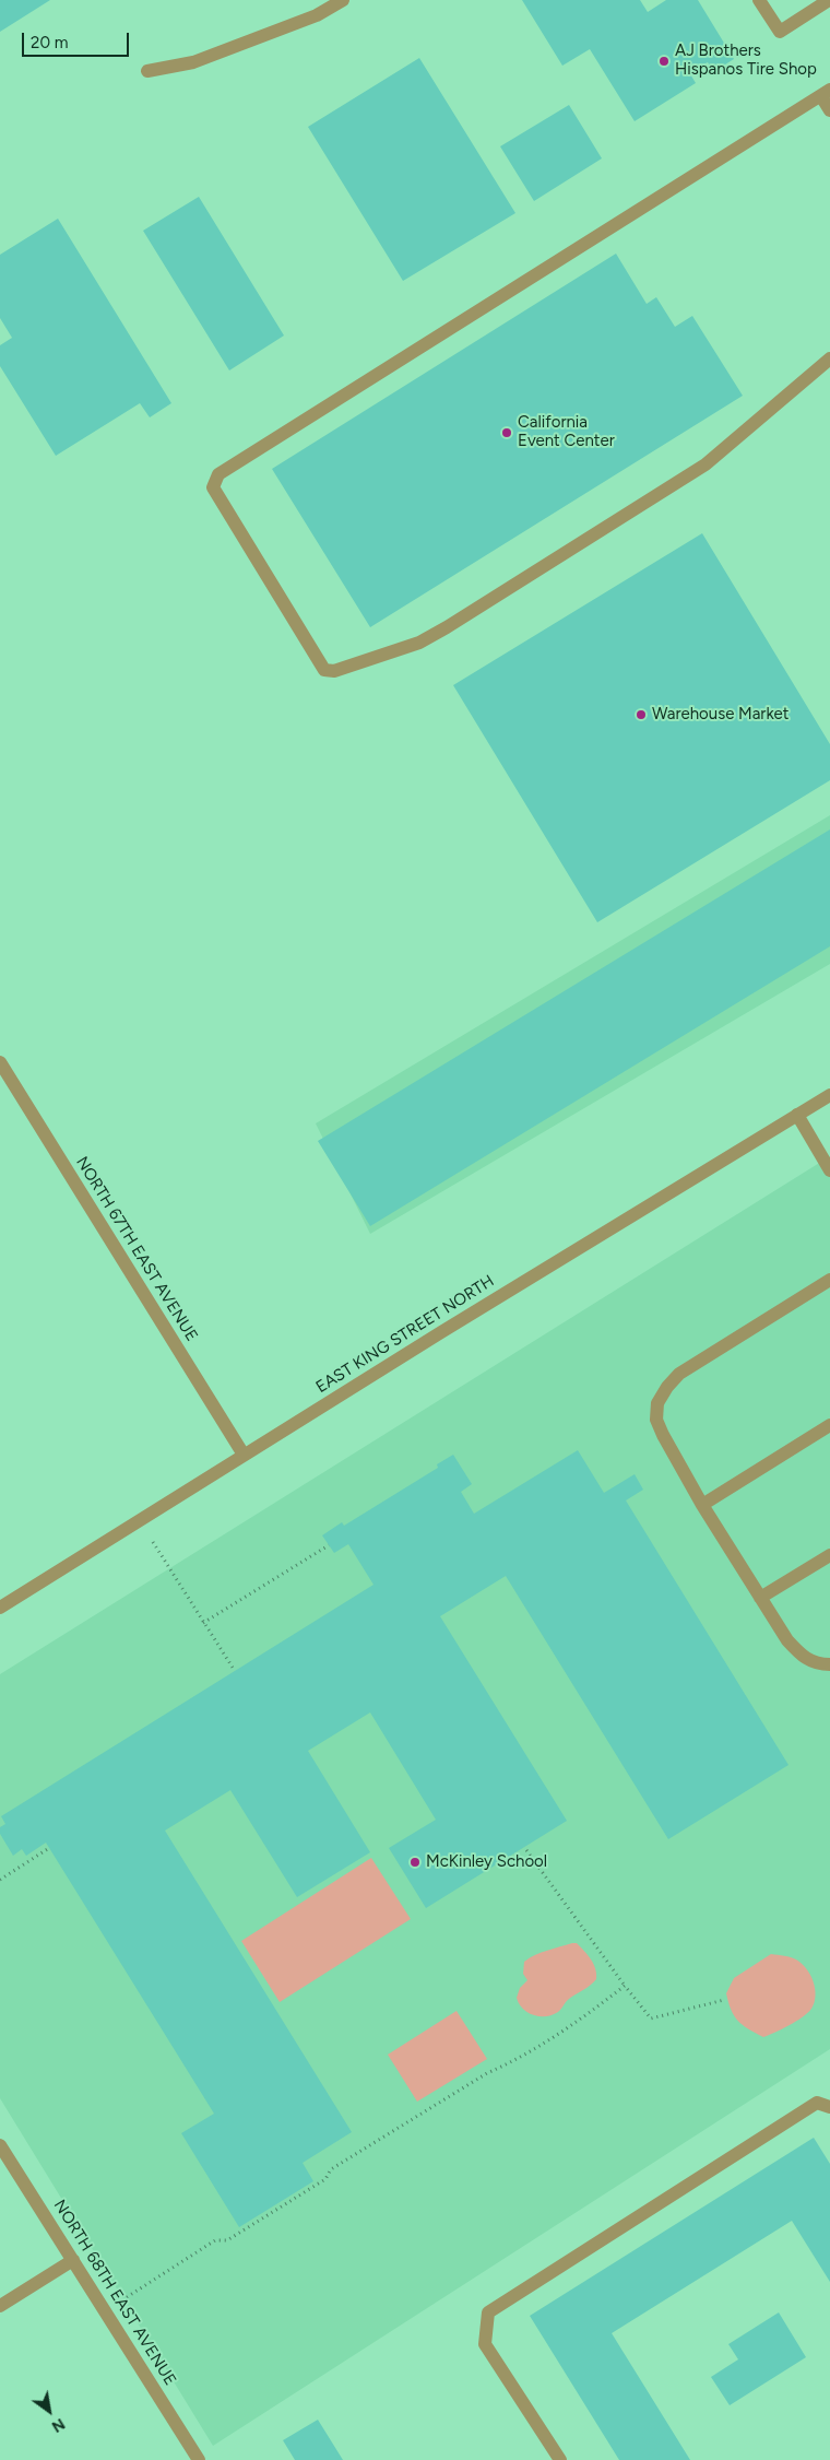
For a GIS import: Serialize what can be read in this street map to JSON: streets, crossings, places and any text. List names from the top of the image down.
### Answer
{
  "streets": {
    "street": ["NORTH 67TH EAST AVENUE", "EAST KING STREET NORTH", "NORTH 68TH EAST AVENUE"]
  },
  "crossings": [
    ["NORTH 67TH EAST AVENUE", "EAST KING STREET NORTH"]
  ],
  "places": [
    "AJ Brothers Hispanos Tire Shop",
    "California Event Center",
    "Warehouse Market",
    "McKinley School"
  ],
  "scale_bar": "20 m",
  "north": "bottom right"
}
